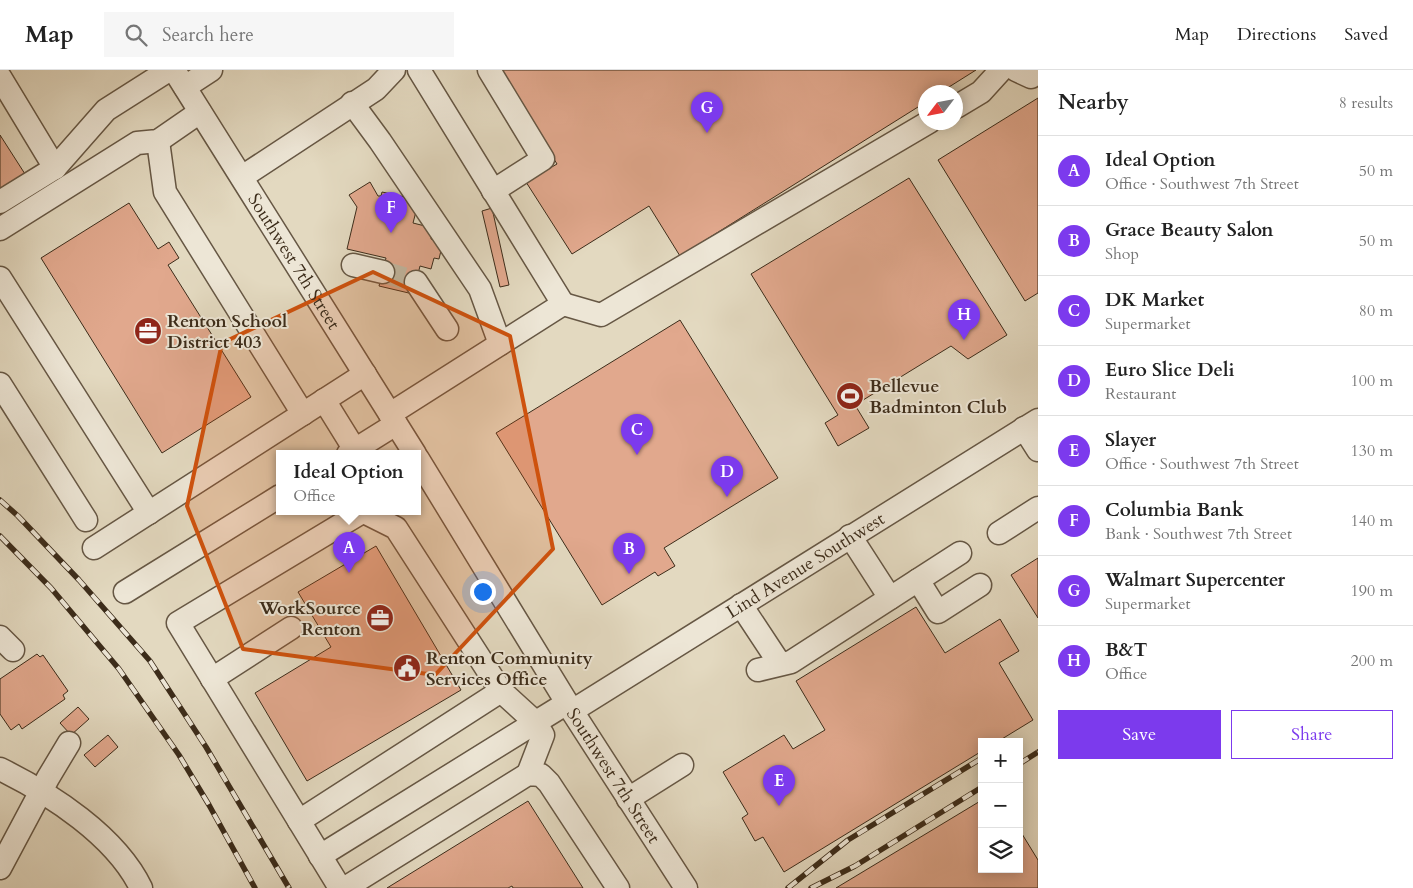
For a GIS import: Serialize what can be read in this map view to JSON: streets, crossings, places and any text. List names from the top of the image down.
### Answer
{
  "streets": {
    "street": ["Southwest 7th Street", "Lind Avenue Southwest"]
  },
  "crossings": [
    ["Southwest 7th Street", "Lind Avenue Southwest"]
  ],
  "places": {
    "office": ["Renton School District 403", "WorkSource Renton"],
    "sports": ["Bellevue Badminton Club"],
    "public building": ["Renton Community Services Office"]
  },
  "north": "bottom left",
  "page": {
    "header": "Map",
    "search": "Search here",
    "nav": ["Map", "Directions", "Saved"],
    "heading": ["Nearby", "8 results"],
    "pins": [
      "G",
      "F",
      "H",
      "C",
      "D",
      "A",
      "B",
      "E"
    ],
    "list": [
      {
        "mark": "A",
        "name": "Ideal Option",
        "note": "Office · Southwest 7th Street",
        "value": "50 m"
      },
      {
        "mark": "B",
        "name": "Grace Beauty Salon",
        "note": "Shop",
        "value": "50 m"
      },
      {
        "mark": "C",
        "name": "DK Market",
        "note": "Supermarket",
        "value": "80 m"
      },
      {
        "mark": "D",
        "name": "Euro Slice Deli",
        "note": "Restaurant",
        "value": "100 m"
      },
      {
        "mark": "E",
        "name": "Slayer",
        "note": "Office · Southwest 7th Street",
        "value": "130 m"
      },
      {
        "mark": "F",
        "name": "Columbia Bank",
        "note": "Bank · Southwest 7th Street",
        "value": "140 m"
      },
      {
        "mark": "G",
        "name": "Walmart Supercenter",
        "note": "Supermarket",
        "value": "190 m"
      },
      {
        "mark": "H",
        "name": "B&T",
        "note": "Office",
        "value": "200 m"
      }
    ],
    "popup": ["Ideal Option", "Office"],
    "buttons": ["Save", "Share"],
    "map_buttons": ["+", "−"]
  }
}
